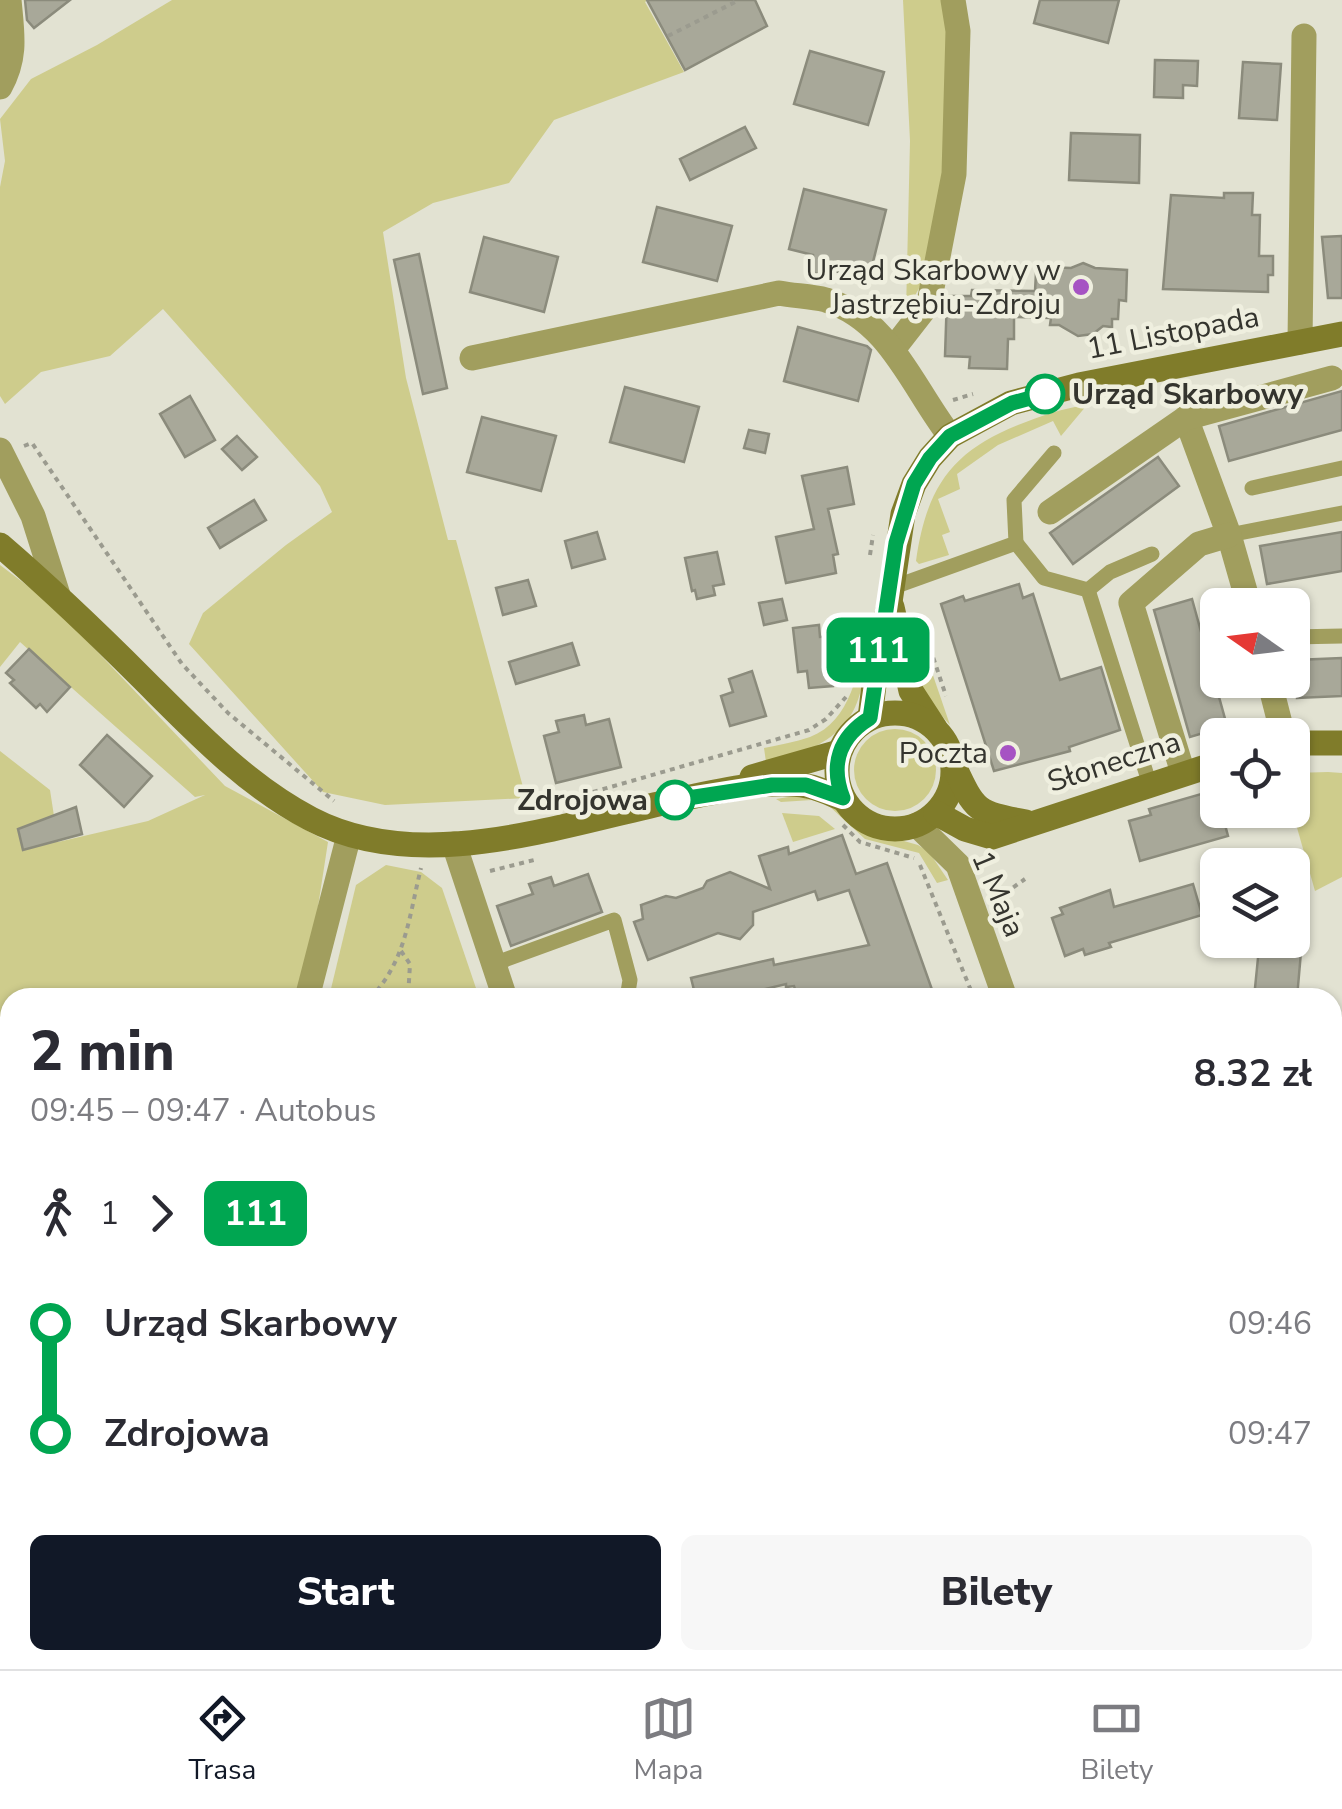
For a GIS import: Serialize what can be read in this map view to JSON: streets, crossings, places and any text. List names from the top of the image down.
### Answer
{
  "streets": {
    "main road": ["11 Listopada", "Słoneczna"],
    "street": ["1 Maja"]
  },
  "crossings": [
    ["11 Listopada", "Słoneczna"],
    ["11 Listopada", "1 Maja"],
    ["Słoneczna", "1 Maja"]
  ],
  "places": [
    "Urząd Skarbowy w Jastrzębiu-Zdroju",
    "Urząd Skarbowy",
    "Poczta",
    "Zdrojowa"
  ],
  "lines": ["bus line 111"],
  "north": "left",
  "page": {
    "on_map": "111",
    "heading": ["2 min", "09:45 – 09:47 · Autobus", "8.32 zł"],
    "legs": ["1", "111"],
    "list": [
      {
        "name": "Urząd Skarbowy",
        "value": "09:46"
      },
      {
        "name": "Zdrojowa",
        "value": "09:47"
      }
    ],
    "buttons": ["Start", "Bilety"],
    "tabs": ["Trasa", "Mapa", "Bilety"]
  }
}
